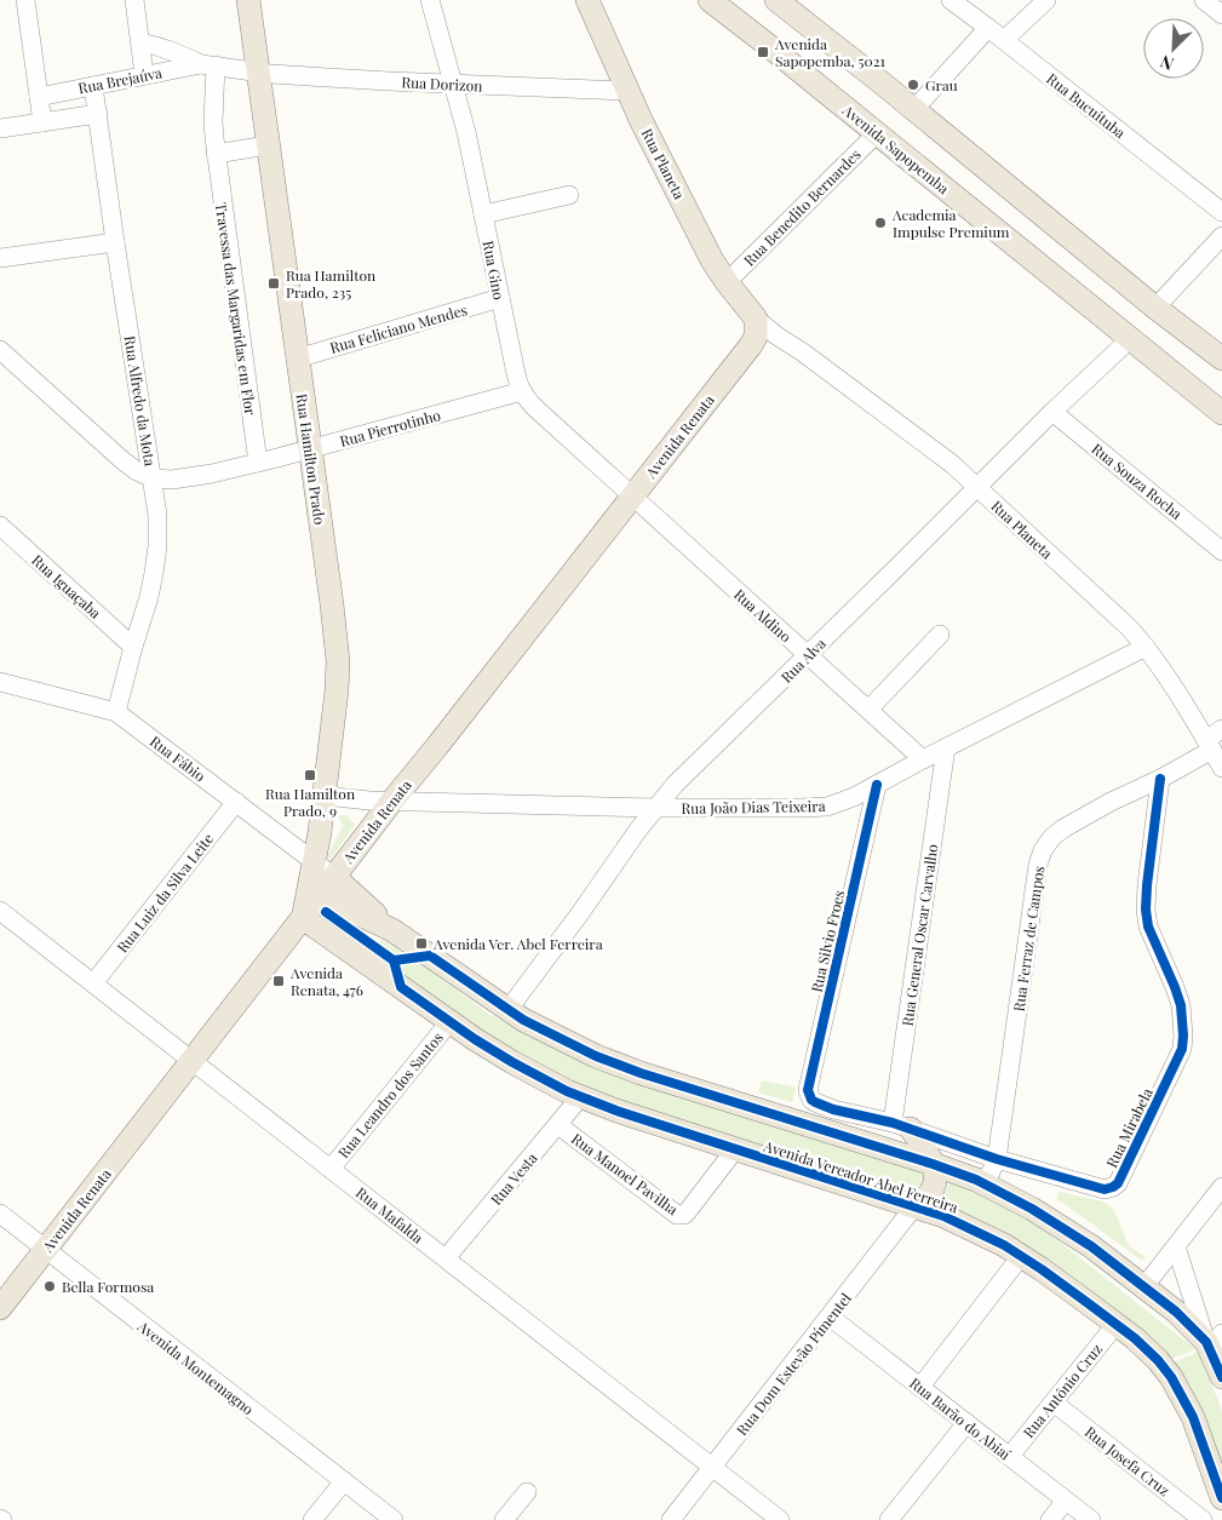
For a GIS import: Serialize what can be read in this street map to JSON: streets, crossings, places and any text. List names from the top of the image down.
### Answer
{
  "streets": {
    "main road": [
      "Avenida Sapopemba",
      "Rua Planeta",
      "Avenida Renata",
      "Rua Hamilton Prado",
      "Avenida Vereador Abel Ferreira"
    ],
    "street": [
      "Rua Brejaúva",
      "Rua Dorizon",
      "Rua Bucuituba",
      "Rua Benedito Bernardes",
      "Rua Gino",
      "Travessa das Margaridas em Flor",
      "Rua Feliciano Mendes",
      "Rua Alfredo da Mota",
      "Rua Pierrotinho",
      "Rua Souza Rocha",
      "Rua Iguaçaba",
      "Rua Aldino",
      "Rua Alva",
      "Rua Fábio",
      "Rua João Dias Teixeira",
      "Rua Luiz da Silva Leite",
      "Rua General Oscar Carvalho",
      "Rua Ferraz de Campos",
      "Rua Silvio Froes",
      "Rua Leandro dos Santos",
      "Rua Mirabela",
      "Rua Manoel Pavilha",
      "Rua Vesta",
      "Rua Mafalda",
      "Rua Dom Estevão Pímentel",
      "Avenida Montemagno",
      "Rua Antônio Cruz",
      "Rua Barão do Abiaí",
      "Rua Josefa Cruz"
    ]
  },
  "crossings": [
    ["Rua Brejaúva", "Rua Dorizon"],
    ["Rua Brejaúva", "Travessa das Margaridas em Flor"],
    ["Rua Brejaúva", "Rua Alfredo da Mota"],
    ["Rua Brejaúva", "Rua Hamilton Prado"],
    ["Rua Dorizon", "Rua Planeta"],
    ["Rua Dorizon", "Rua Gino"],
    ["Rua Dorizon", "Rua Hamilton Prado"],
    ["Avenida Sapopemba", "Rua Benedito Bernardes"],
    ["Avenida Sapopemba", "Rua Alva"],
    ["Rua Planeta", "Rua Benedito Bernardes"],
    ["Rua Planeta", "Avenida Renata"],
    ["Rua Planeta", "Rua Alva"],
    ["Rua Planeta", "Rua João Dias Teixeira"],
    ["Rua Planeta", "Rua Ferraz de Campos"],
    ["Rua Gino", "Rua Feliciano Mendes"],
    ["Rua Gino", "Rua Pierrotinho"],
    ["Rua Gino", "Avenida Renata"],
    ["Rua Gino", "Rua Aldino"],
    ["Travessa das Margaridas em Flor", "Rua Pierrotinho"],
    ["Rua Feliciano Mendes", "Rua Hamilton Prado"],
    ["Rua Alfredo da Mota", "Rua Pierrotinho"],
    ["Rua Alfredo da Mota", "Rua Iguaçaba"],
    ["Rua Alfredo da Mota", "Rua Fábio"],
    ["Rua Pierrotinho", "Rua Hamilton Prado"],
    ["Avenida Renata", "Rua Hamilton Prado"],
    ["Avenida Renata", "Rua Aldino"],
    ["Avenida Renata", "Rua Fábio"],
    ["Avenida Renata", "Rua João Dias Teixeira"],
    ["Avenida Renata", "Avenida Vereador Abel Ferreira"],
    ["Avenida Renata", "Rua Mafalda"],
    ["Avenida Renata", "Avenida Montemagno"],
    ["Rua Hamilton Prado", "Rua Fábio"],
    ["Rua Hamilton Prado", "Rua João Dias Teixeira"],
    ["Rua Hamilton Prado", "Avenida Vereador Abel Ferreira"],
    ["Rua Souza Rocha", "Rua Alva"],
    ["Rua Aldino", "Rua Alva"],
    ["Rua Aldino", "Rua João Dias Teixeira"],
    ["Rua Alva", "Rua João Dias Teixeira"],
    ["Rua Fábio", "Rua Luiz da Silva Leite"],
    ["Rua João Dias Teixeira", "Rua General Oscar Carvalho"],
    ["Rua João Dias Teixeira", "Rua Silvio Froes"],
    ["Rua Luiz da Silva Leite", "Rua Mafalda"],
    ["Rua General Oscar Carvalho", "Rua Mirabela"],
    ["Rua Ferraz de Campos", "Rua Mirabela"],
    ["Rua Silvio Froes", "Rua Mirabela"],
    ["Rua Leandro dos Santos", "Avenida Vereador Abel Ferreira"],
    ["Rua Leandro dos Santos", "Rua Mafalda"],
    ["Rua Manoel Pavilha", "Avenida Vereador Abel Ferreira"],
    ["Rua Manoel Pavilha", "Rua Vesta"],
    ["Avenida Vereador Abel Ferreira", "Rua Vesta"],
    ["Avenida Vereador Abel Ferreira", "Rua Dom Estevão Pímentel"],
    ["Avenida Vereador Abel Ferreira", "Rua Antônio Cruz"],
    ["Rua Vesta", "Rua Mafalda"],
    ["Rua Mafalda", "Rua Dom Estevão Pímentel"],
    ["Rua Dom Estevão Pímentel", "Rua Barão do Abiaí"],
    ["Rua Antônio Cruz", "Rua Barão do Abiaí"],
    ["Rua Antônio Cruz", "Rua Josefa Cruz"]
  ],
  "places": {
    "transit": [
      "Avenida Sapopemba, 5021",
      "Rua Hamilton Prado, 235",
      "Rua Hamilton Prado, 9",
      "Avenida Ver. Abel Ferreira",
      "Avenida Renata, 476"
    ],
    "other": ["Grau", "Academia Impulse Premium", "Bella Formosa"]
  },
  "north": "bottom left"
}
